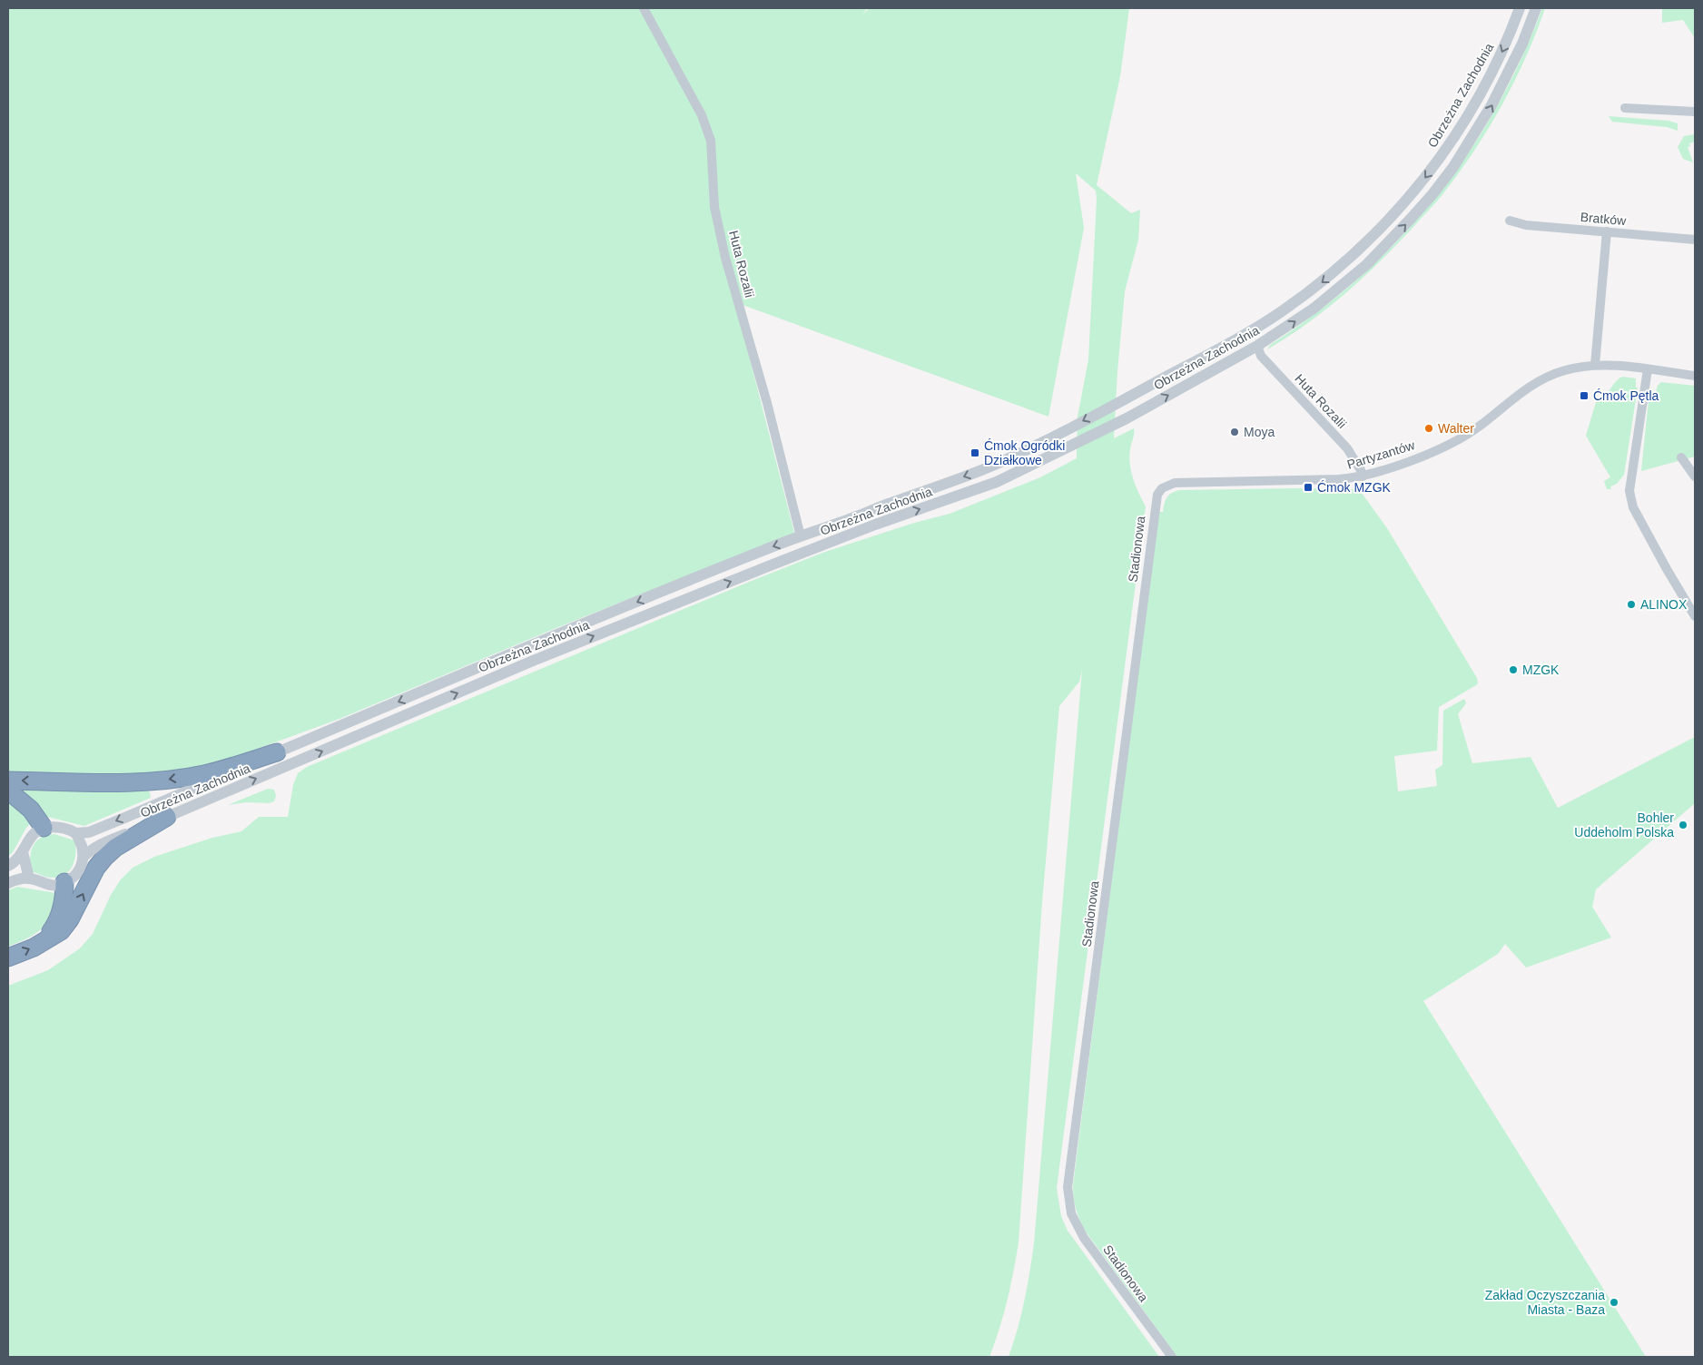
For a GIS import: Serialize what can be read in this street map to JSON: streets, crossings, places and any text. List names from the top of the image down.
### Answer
{
  "streets": {
    "street": [
      "Obrzeżna Zachodnia",
      "Bratków",
      "Huta Rozalii",
      "Partyzantów",
      "Stadionowa"
    ]
  },
  "crossings": [
    ["Obrzeżna Zachodnia", "Huta Rozalii"],
    ["Huta Rozalii", "Partyzantów"],
    ["Partyzantów", "Stadionowa"]
  ],
  "places": {
    "transit": ["Ćmok Pętla", "Ćmok Ogródki Działkowe", "Ćmok MZGK"],
    "other": [
      "Walter",
      "Moya",
      "ALINOX",
      "MZGK",
      "Bohler Uddeholm Polska",
      "Zakład Oczyszczania Miasta - Baza"
    ]
  }
}
